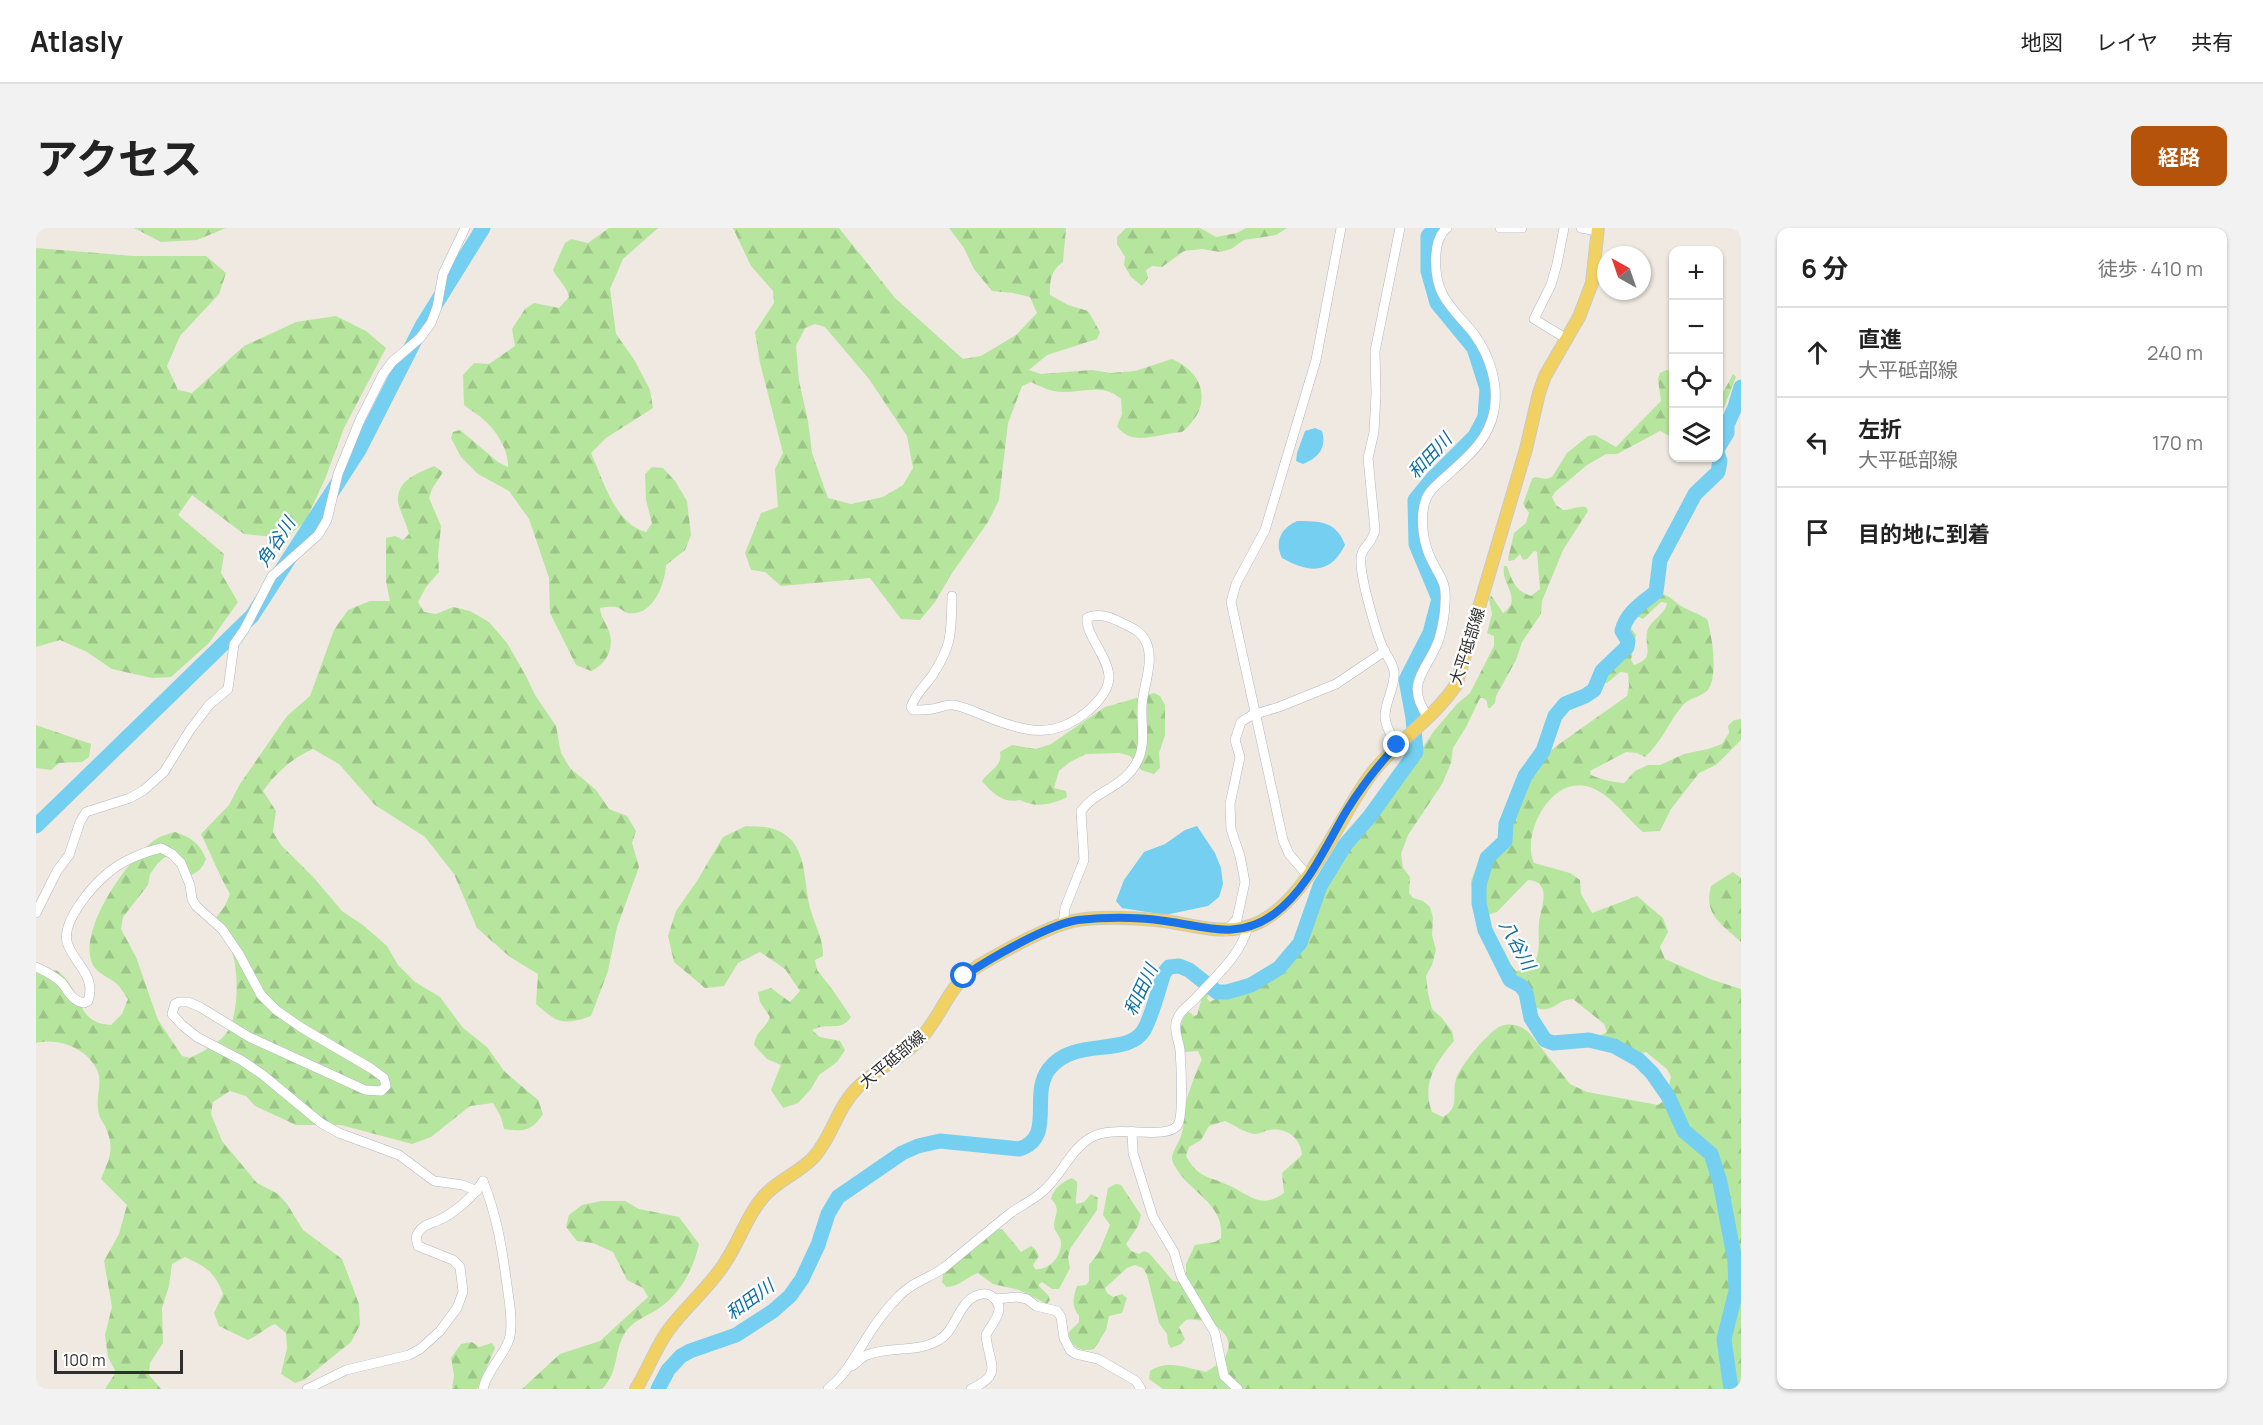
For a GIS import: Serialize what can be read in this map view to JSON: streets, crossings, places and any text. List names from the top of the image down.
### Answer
{
  "streets": {
    "main road": ["大平砥部線"]
  },
  "water": ["和田川", "角谷川", "八谷川"],
  "scale_bar": "100 m",
  "north": "top left",
  "page": {
    "header": "Atlasly",
    "nav": ["地図", "レイヤ", "共有"],
    "title": "アクセス",
    "buttons": "経路",
    "heading": ["6 分", "徒歩 · 410 m"],
    "map_buttons": ["+", "−"],
    "list": [
      ["直進", "大平砥部線", "240 m"],
      ["左折", "大平砥部線", "170 m"],
      "目的地に到着"
    ],
    "scale": "100 m"
  }
}
